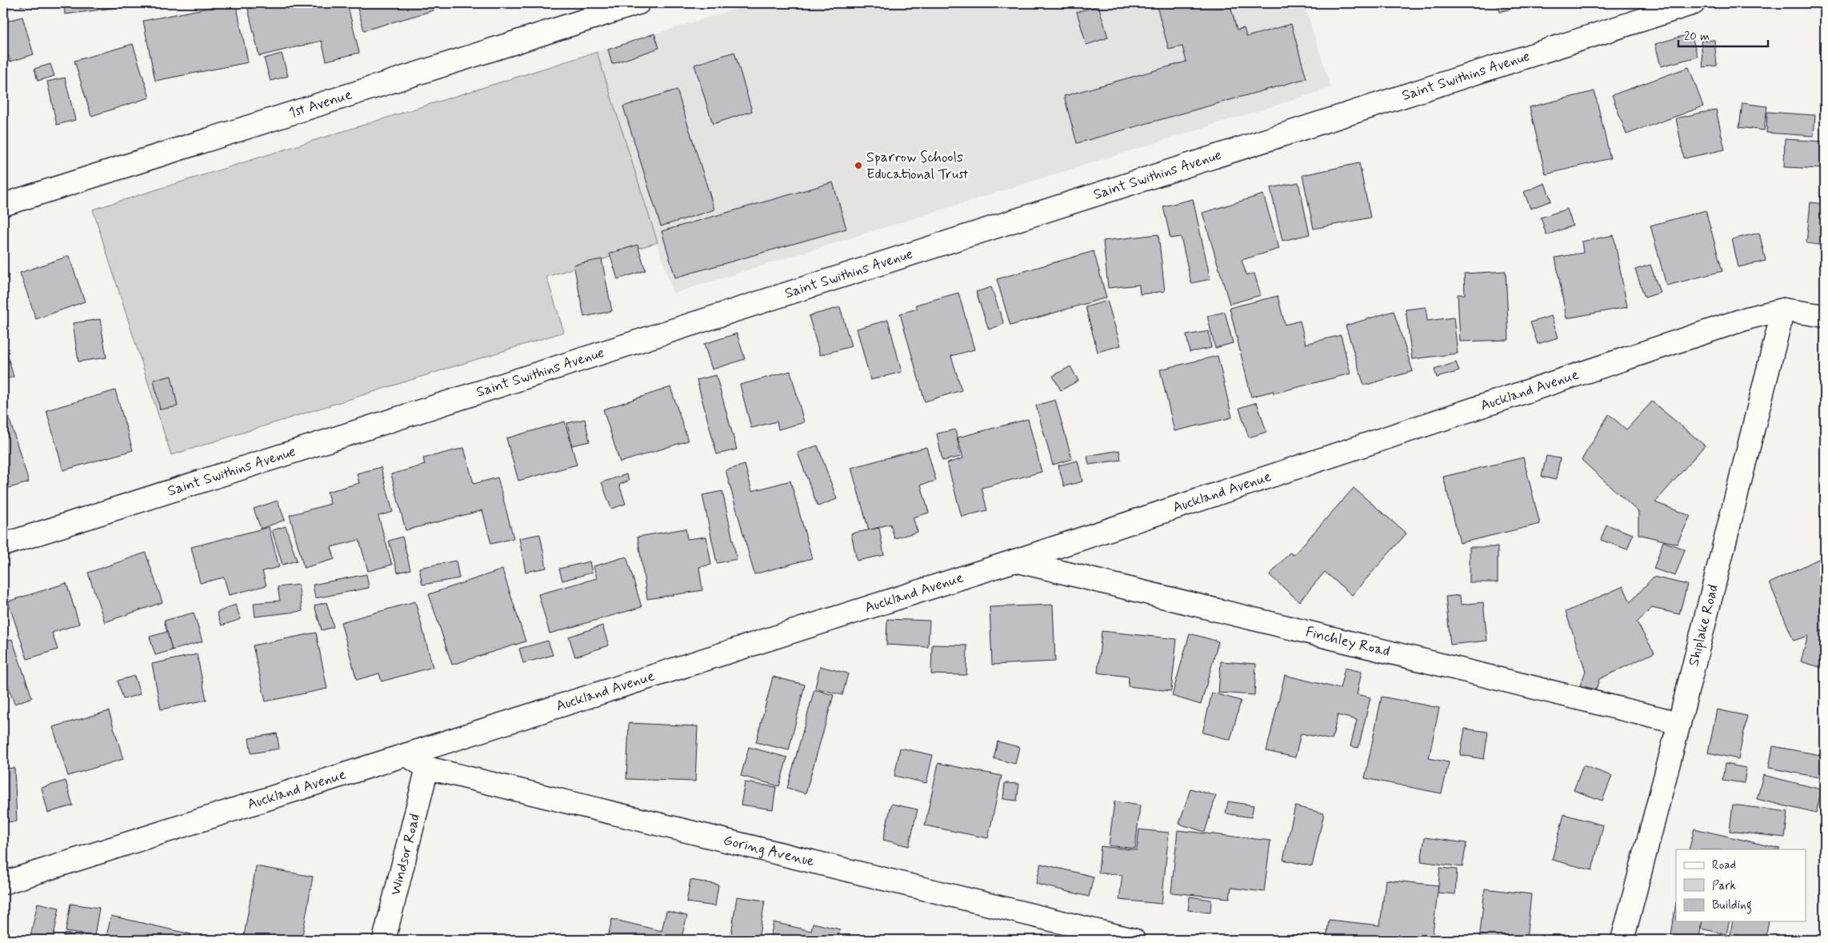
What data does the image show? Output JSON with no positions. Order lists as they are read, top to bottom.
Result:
{
  "streets": {
    "street": [
      "Saint Swithins Avenue",
      "1st Avenue",
      "Auckland Avenue",
      "Shiplake Road",
      "Finchley Road",
      "Goring Avenue",
      "Windsor Road"
    ]
  },
  "crossings": [
    ["Auckland Avenue", "Shiplake Road"],
    ["Auckland Avenue", "Finchley Road"],
    ["Auckland Avenue", "Goring Avenue"],
    ["Shiplake Road", "Finchley Road"],
    ["Goring Avenue", "Windsor Road"]
  ],
  "places": ["Sparrow Schools Educational Trust"],
  "legend": ["Road", "Park", "Building"],
  "scale_bar": "20 m"
}
